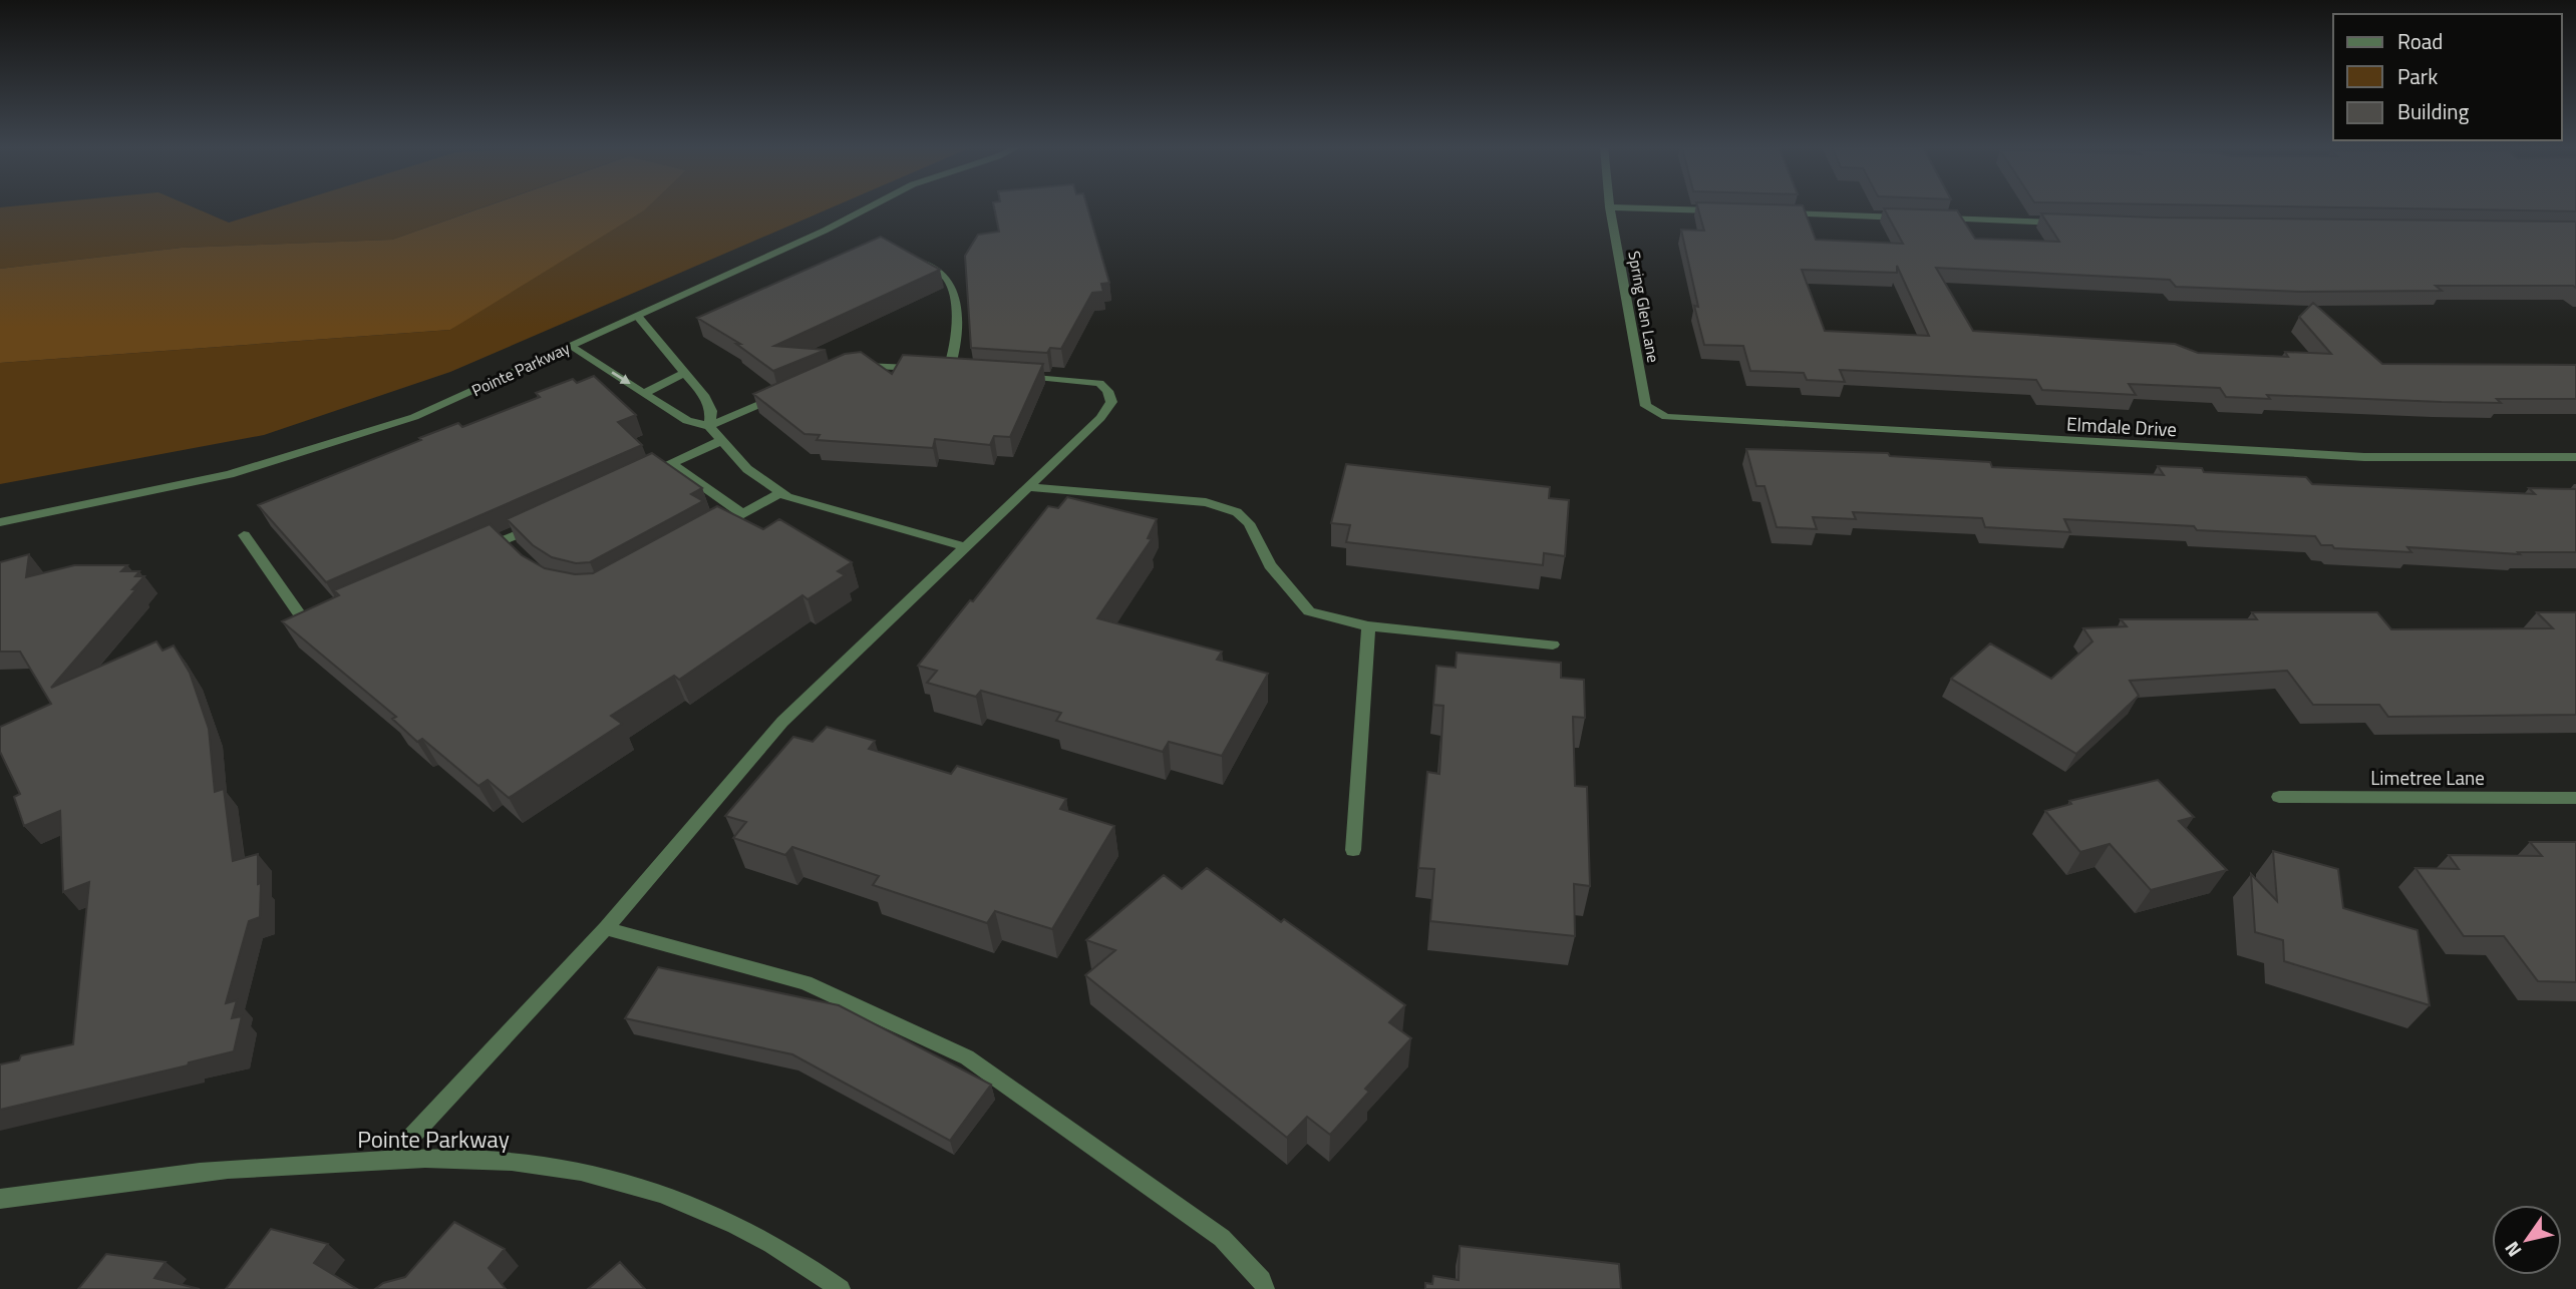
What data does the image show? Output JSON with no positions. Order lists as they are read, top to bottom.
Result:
{
  "streets": {
    "street": [
      "Spring Glen Lane",
      "Pointe Parkway",
      "Elmdale Drive",
      "Limetree Lane"
    ]
  },
  "crossings": [
    ["Spring Glen Lane", "Elmdale Drive"]
  ],
  "legend": ["Road", "Park", "Building"],
  "north": "bottom left"
}
